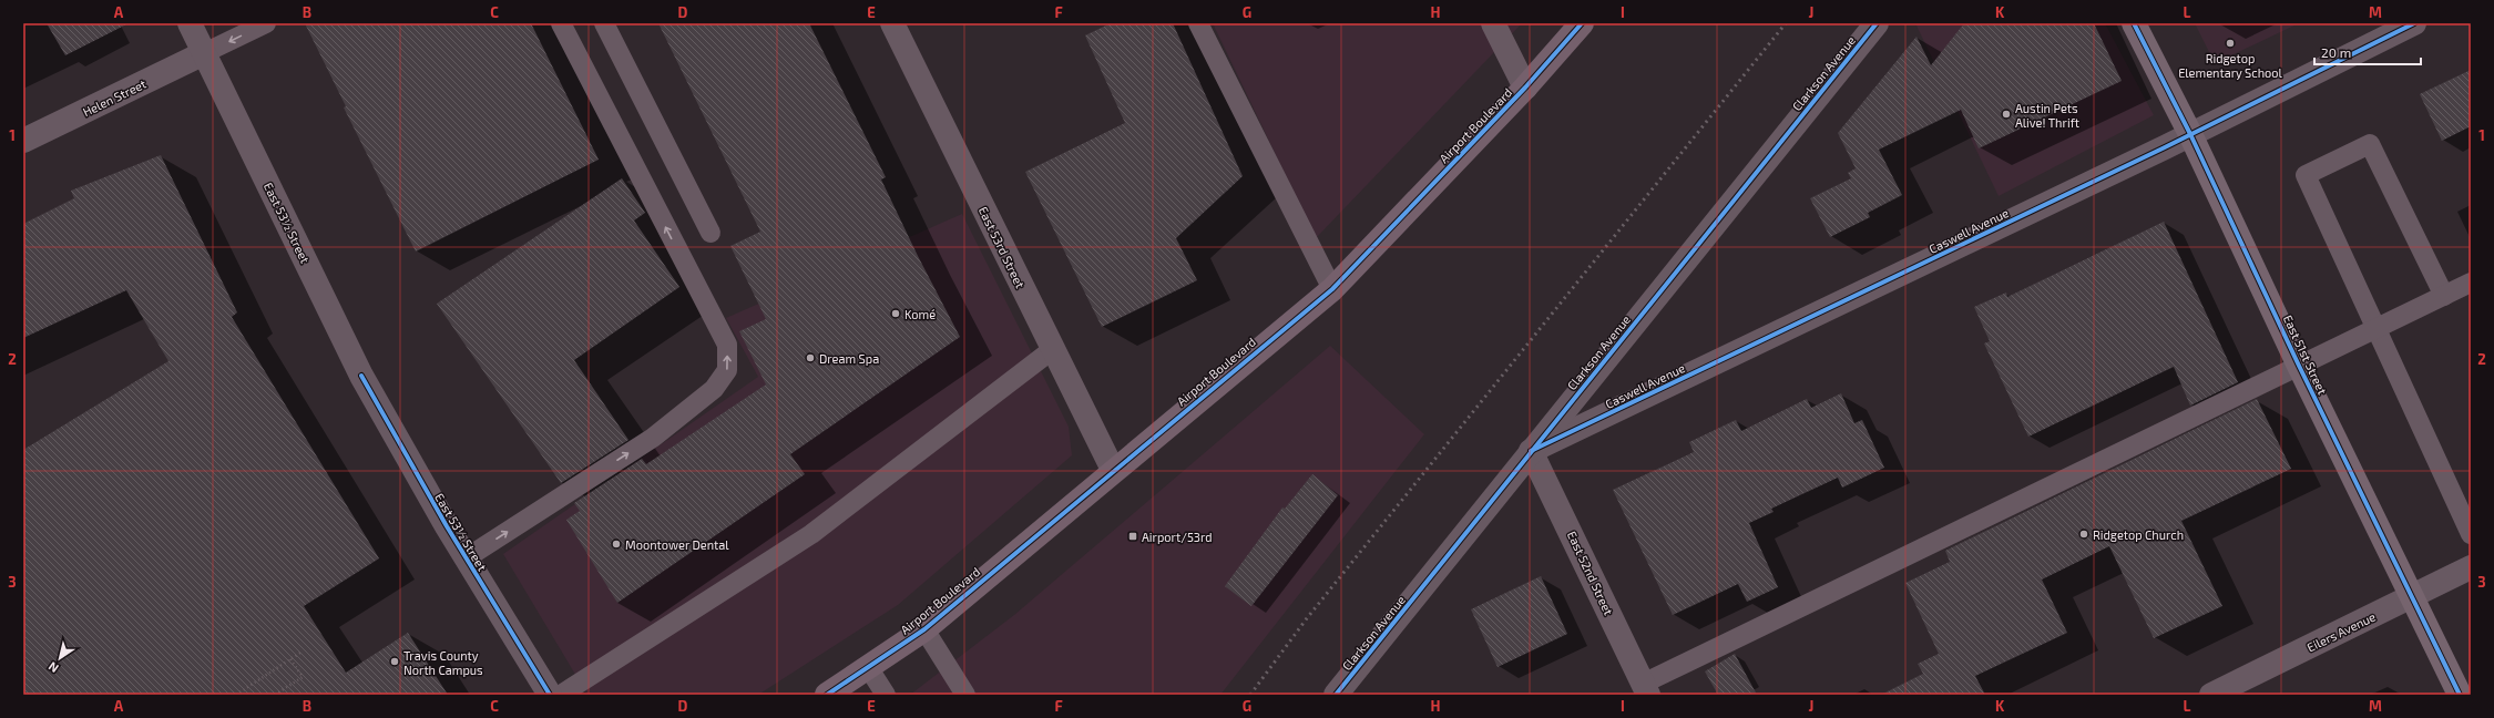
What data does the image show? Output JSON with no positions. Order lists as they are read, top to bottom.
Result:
{
  "streets": {
    "main road": ["Airport Boulevard", "East 51st Street"],
    "street": [
      "Clarkson Avenue",
      "Helen Street",
      "East 53½ Street",
      "Caswell Avenue",
      "East 53rd Street",
      "East 52nd Street",
      "Eilers Avenue"
    ]
  },
  "crossings": [
    ["Clarkson Avenue", "Caswell Avenue"],
    ["Clarkson Avenue", "East 52nd Street"],
    ["Helen Street", "East 53½ Street"],
    ["Airport Boulevard", "East 53rd Street"],
    ["Caswell Avenue", "East 51st Street"],
    ["Caswell Avenue", "East 52nd Street"],
    ["East 51st Street", "Eilers Avenue"]
  ],
  "places": {
    "other": [
      "Ridgetop Elementary School",
      "Austin Pets Alive! Thrift",
      "Komé",
      "Dream Spa",
      "Ridgetop Church",
      "Moontower Dental",
      "Travis County North Campus"
    ],
    "transit": ["Airport/53rd"]
  },
  "scale_bar": "20 m",
  "north": "bottom left",
  "grid": {
    "columns": [
      "A",
      "B",
      "C",
      "D",
      "E",
      "F",
      "G",
      "H",
      "I",
      "J",
      "K",
      "L",
      "M"
    ],
    "rows": ["1", "2", "3"]
  }
}
